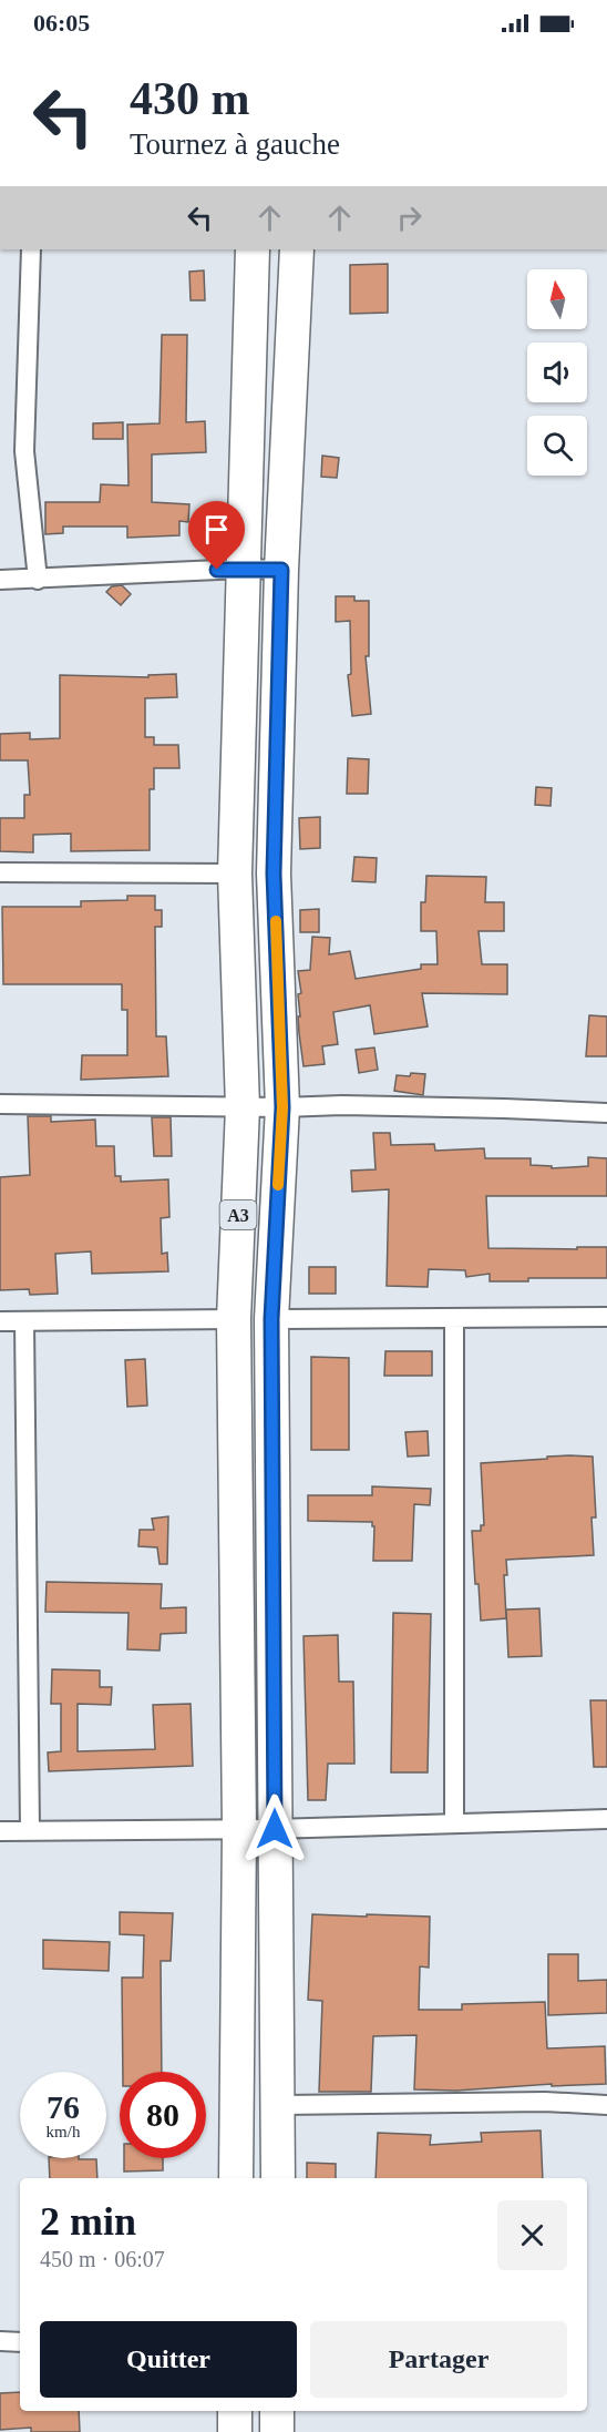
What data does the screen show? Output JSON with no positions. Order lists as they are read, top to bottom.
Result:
{
  "streets": {
    "highway": ["A3"]
  },
  "north": "top",
  "page": {
    "status": "06:05",
    "turn": ["430 m", "Tournez à gauche"],
    "speed": "76 km/h",
    "limit": "80",
    "heading": ["2 min", "450 m · 06:07"],
    "buttons": ["Quitter", "Partager"]
  }
}
